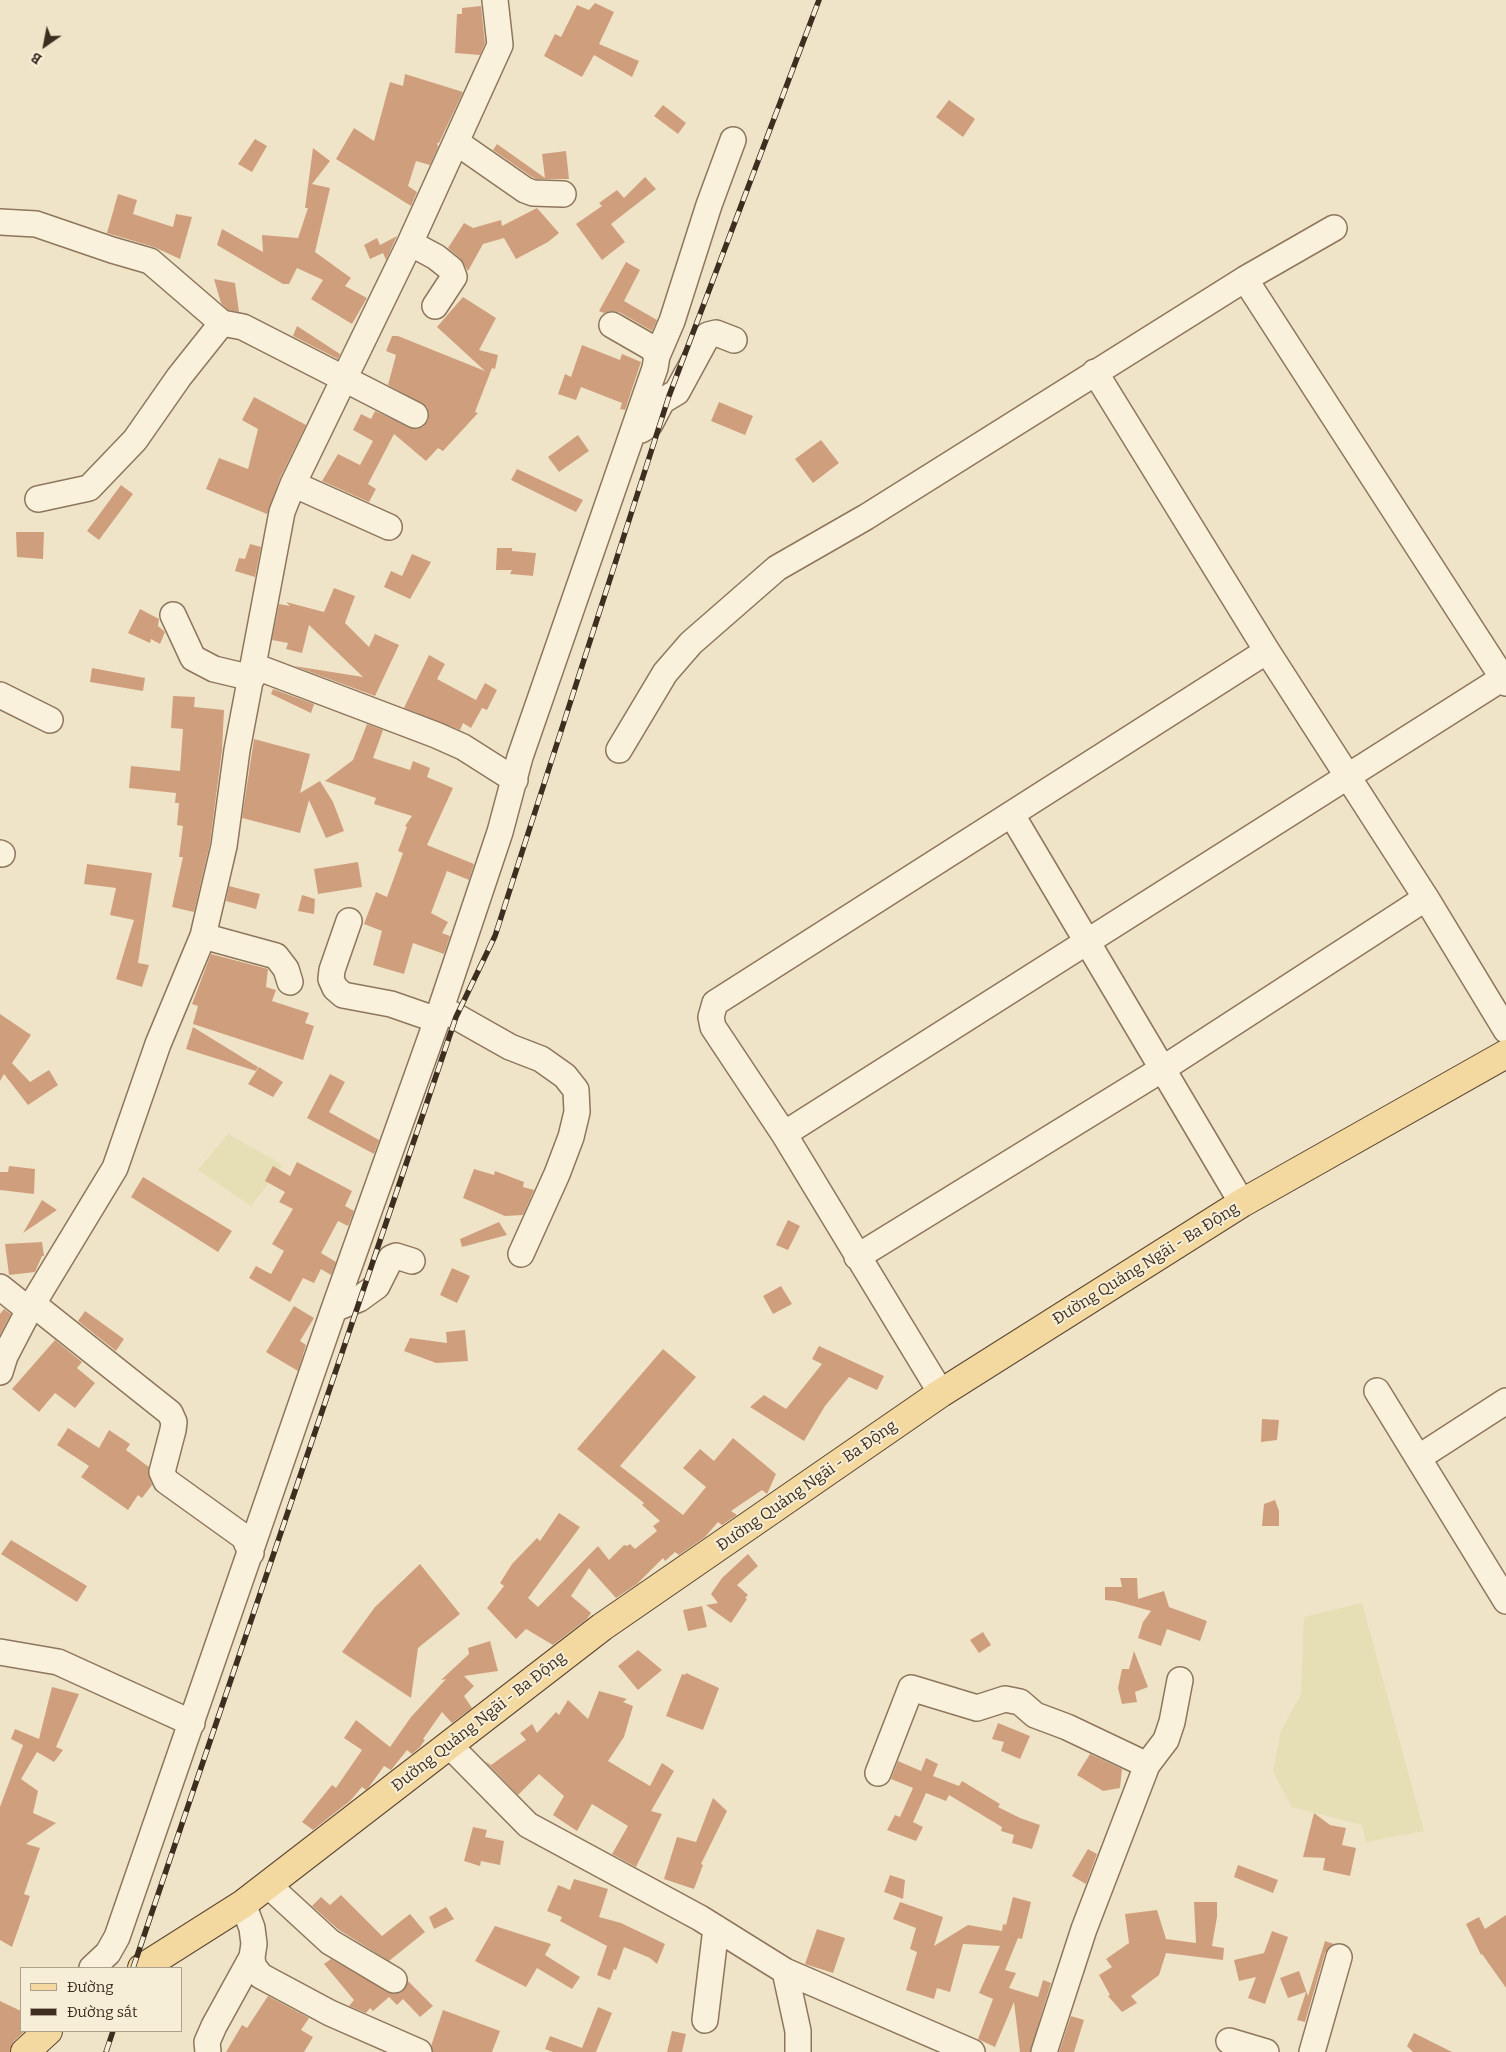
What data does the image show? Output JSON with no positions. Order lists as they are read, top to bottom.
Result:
{
  "streets": {
    "main road": ["Đường Quảng Ngãi - Ba Động"]
  },
  "legend": ["Đường", "Đường sắt"],
  "north": "bottom left"
}
